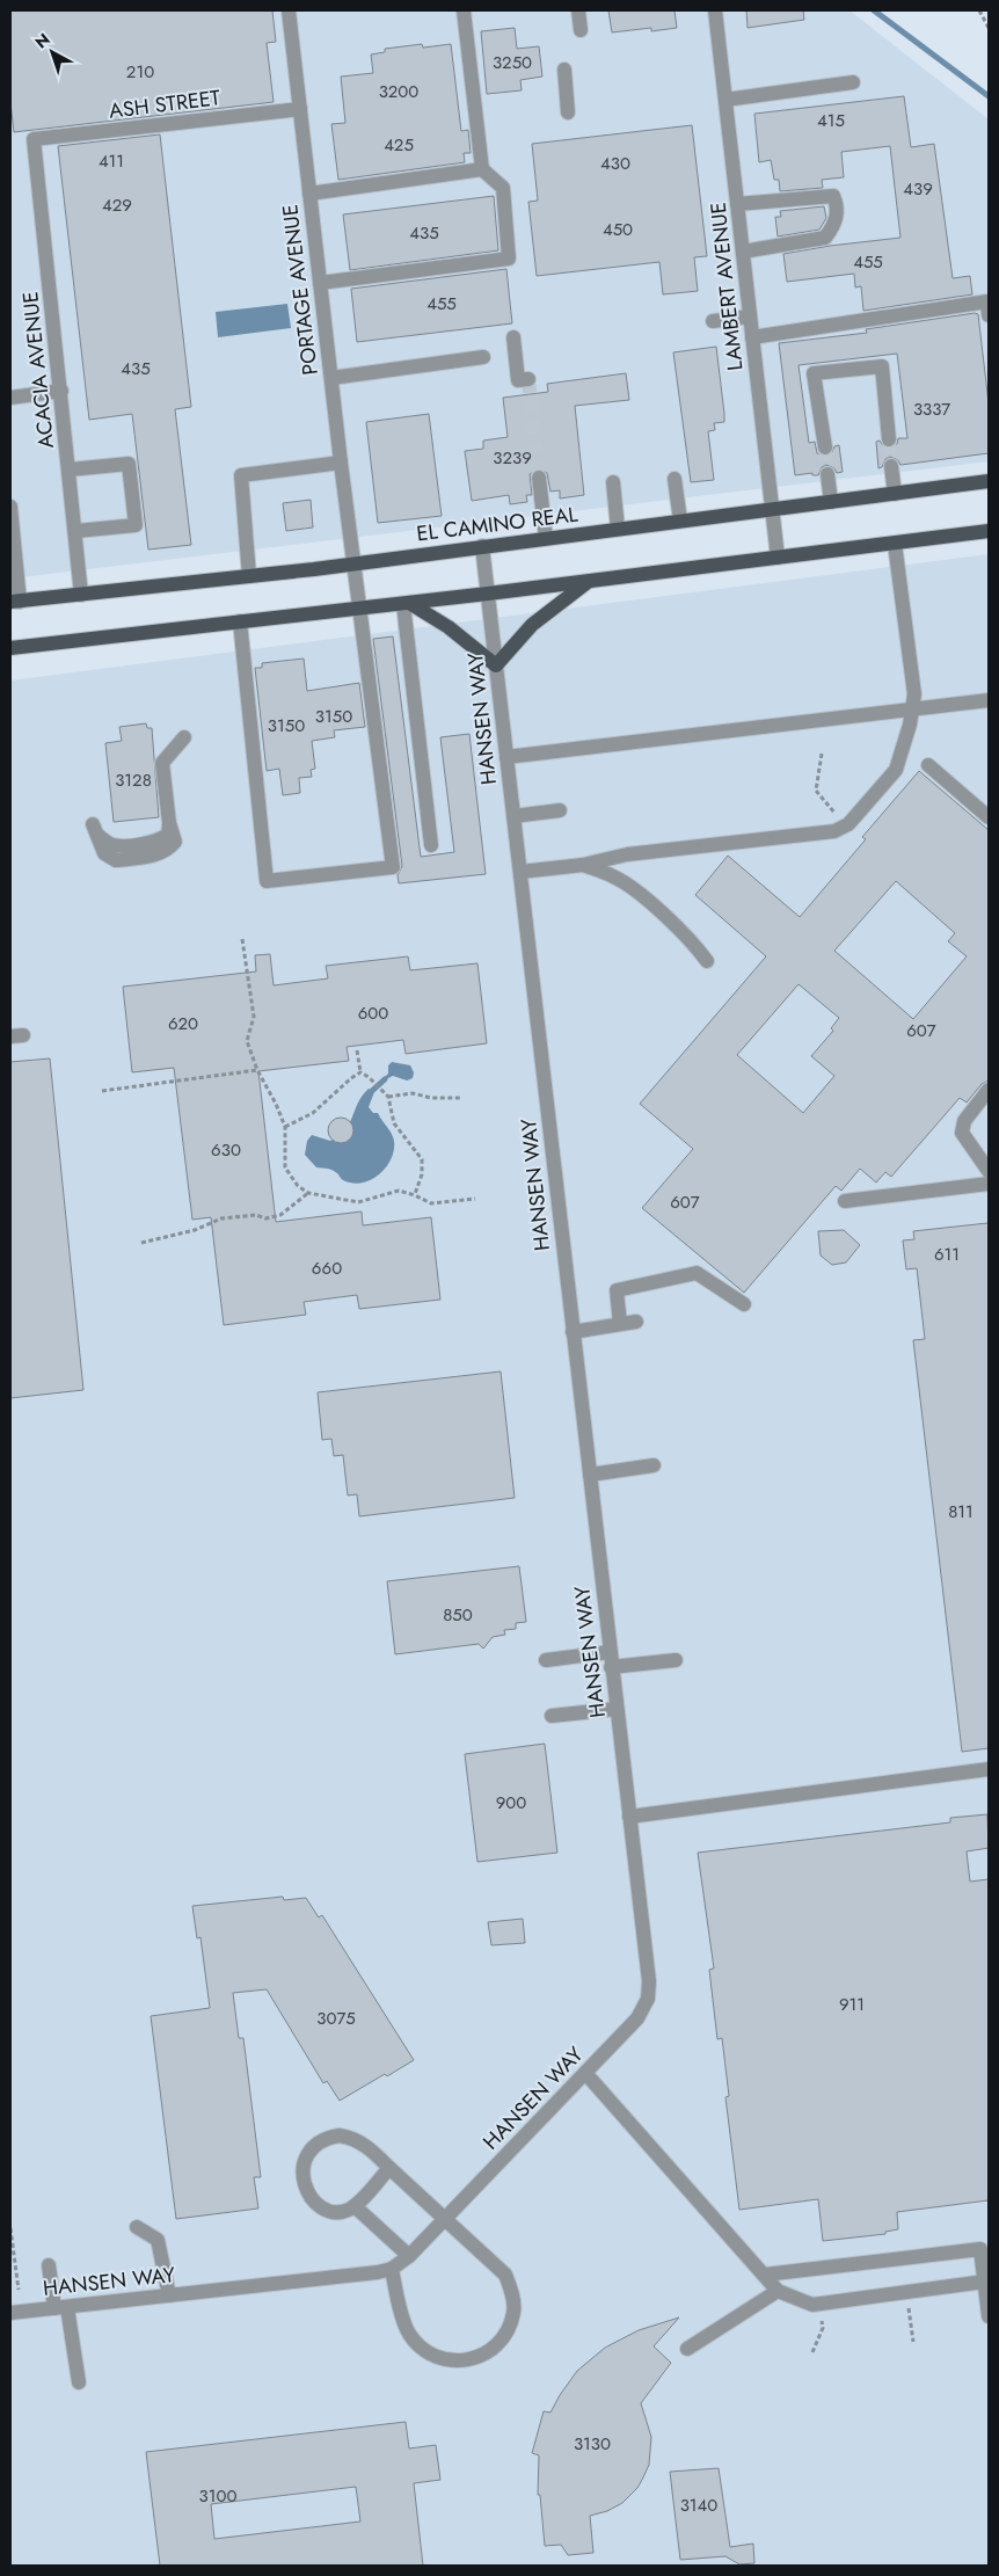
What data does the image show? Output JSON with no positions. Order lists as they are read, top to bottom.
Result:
{
  "streets": {
    "main road": ["EL CAMINO REAL"],
    "street": [
      "ASH STREET",
      "LAMBERT AVENUE",
      "PORTAGE AVENUE",
      "ACACIA AVENUE",
      "HANSEN WAY"
    ]
  },
  "crossings": [
    ["ASH STREET", "PORTAGE AVENUE"],
    ["ASH STREET", "ACACIA AVENUE"],
    ["LAMBERT AVENUE", "EL CAMINO REAL"],
    ["PORTAGE AVENUE", "EL CAMINO REAL"],
    ["ACACIA AVENUE", "EL CAMINO REAL"],
    ["EL CAMINO REAL", "HANSEN WAY"]
  ],
  "house_numbers": [
    "3250",
    "210",
    "3200",
    "415",
    "425",
    "411",
    "430",
    "439",
    "429",
    "450",
    "435",
    "455",
    "455",
    "435",
    "3337",
    "3239",
    "3150",
    "3150",
    "3128",
    "600",
    "620",
    "607",
    "630",
    "607",
    "611",
    "660",
    "811",
    "850",
    "900",
    "911",
    "3075",
    "3130",
    "3100",
    "3140"
  ],
  "north": "top left"
}
